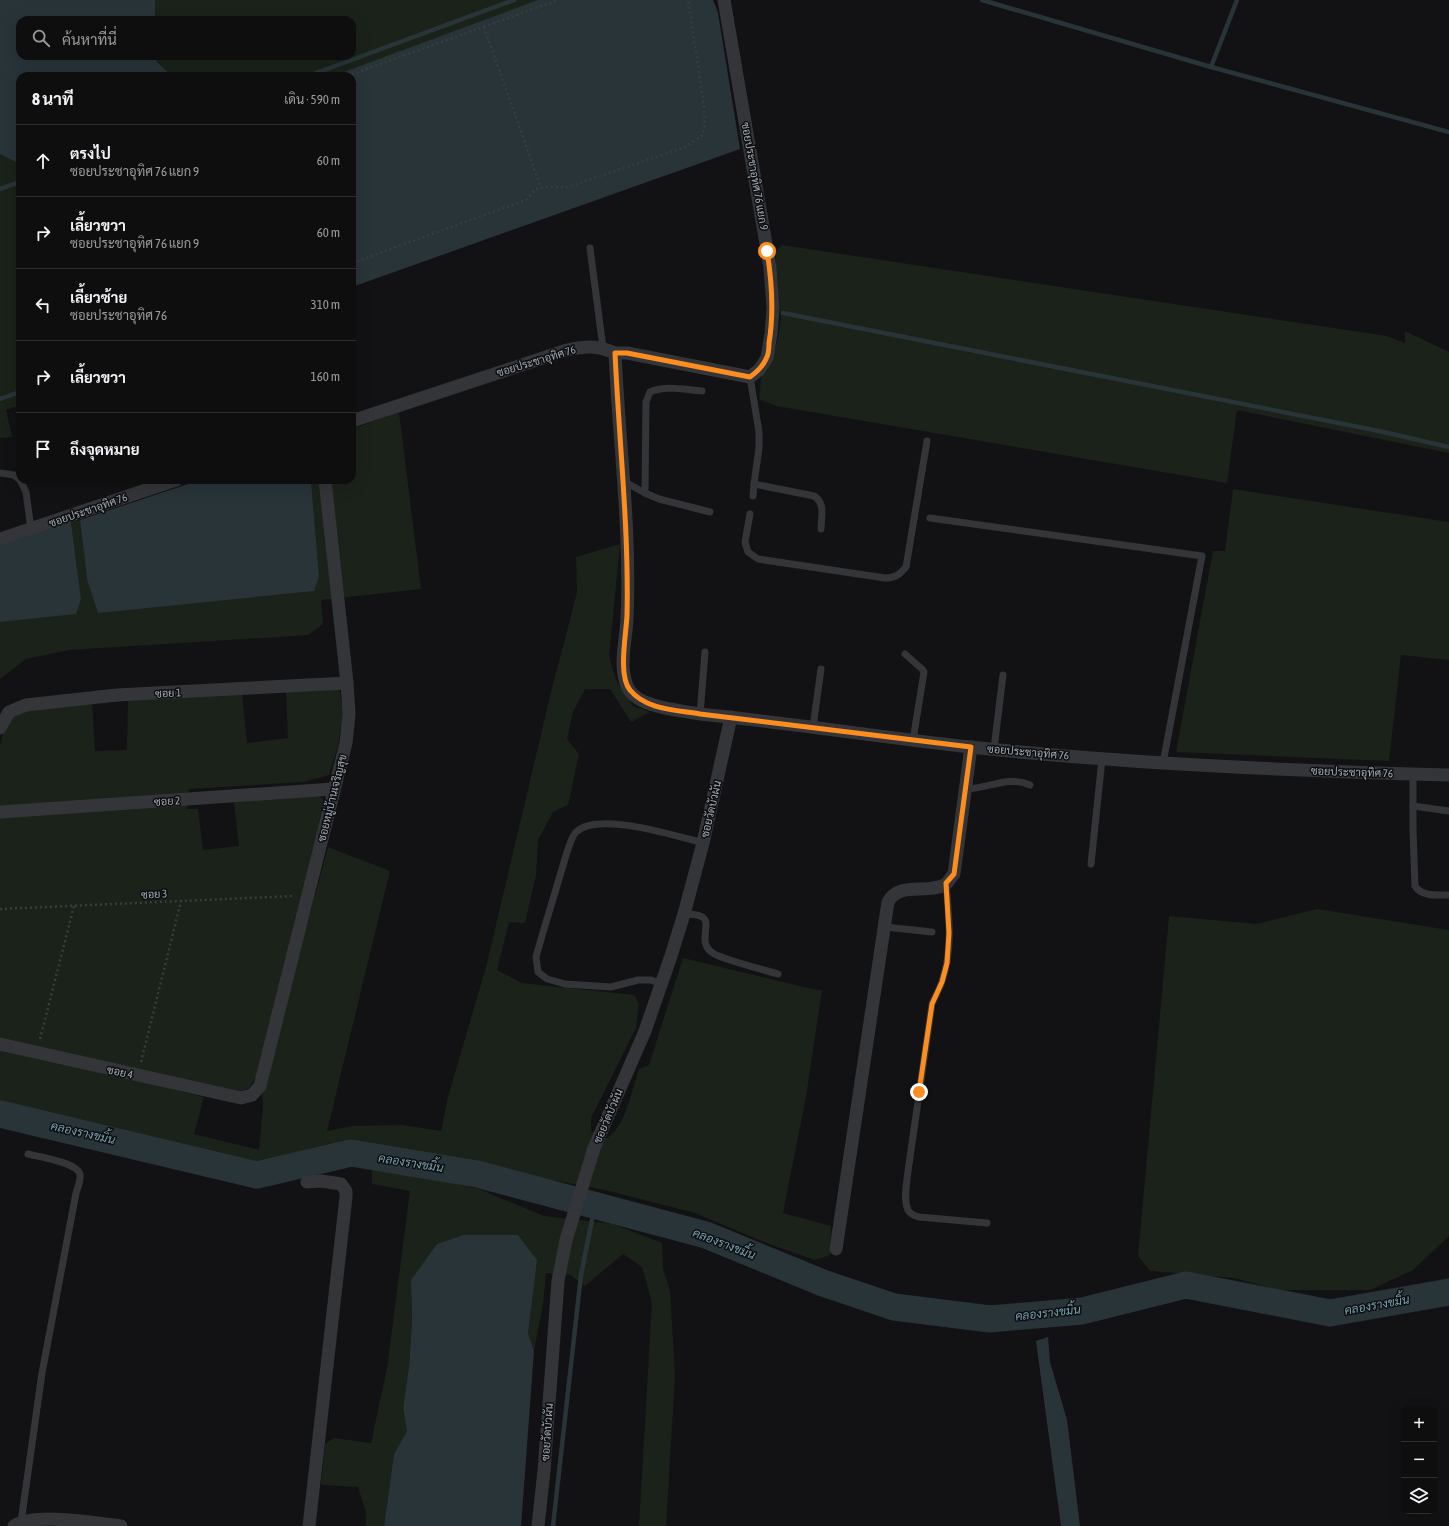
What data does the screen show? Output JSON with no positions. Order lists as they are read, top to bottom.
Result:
{
  "streets": {
    "street": [
      "ซอยประชาอุทิศ 76 แยก 9",
      "ซอยประชาอุทิศ 76",
      "ซอย 1",
      "ซอยหมู่บ้านเจริญสุข",
      "ซอย 2",
      "ซอยวัดบัวผัน",
      "ซอย 4"
    ],
    "path": ["ซอย 3"]
  },
  "crossings": [
    ["ซอยประชาอุทิศ 76", "ซอยวัดบัวผัน"],
    ["ซอย 1", "ซอยหมู่บ้านเจริญสุข"],
    ["ซอยหมู่บ้านเจริญสุข", "ซอย 2"],
    ["ซอยหมู่บ้านเจริญสุข", "ซอย 3"],
    ["ซอยหมู่บ้านเจริญสุข", "ซอย 4"]
  ],
  "water": ["คลองรางขมิ้น"],
  "page": {
    "search": "ค้นหาที่นี่",
    "heading": ["8 นาที", "เดิน · 590 m"],
    "list": [
      ["ตรงไป", "ซอยประชาอุทิศ 76 แยก 9", "60 m"],
      ["เลี้ยวขวา", "ซอยประชาอุทิศ 76 แยก 9", "60 m"],
      ["เลี้ยวซ้าย", "ซอยประชาอุทิศ 76", "310 m"],
      ["เลี้ยวขวา", "160 m"],
      "ถึงจุดหมาย"
    ],
    "map_buttons": ["+", "−"]
  }
}
